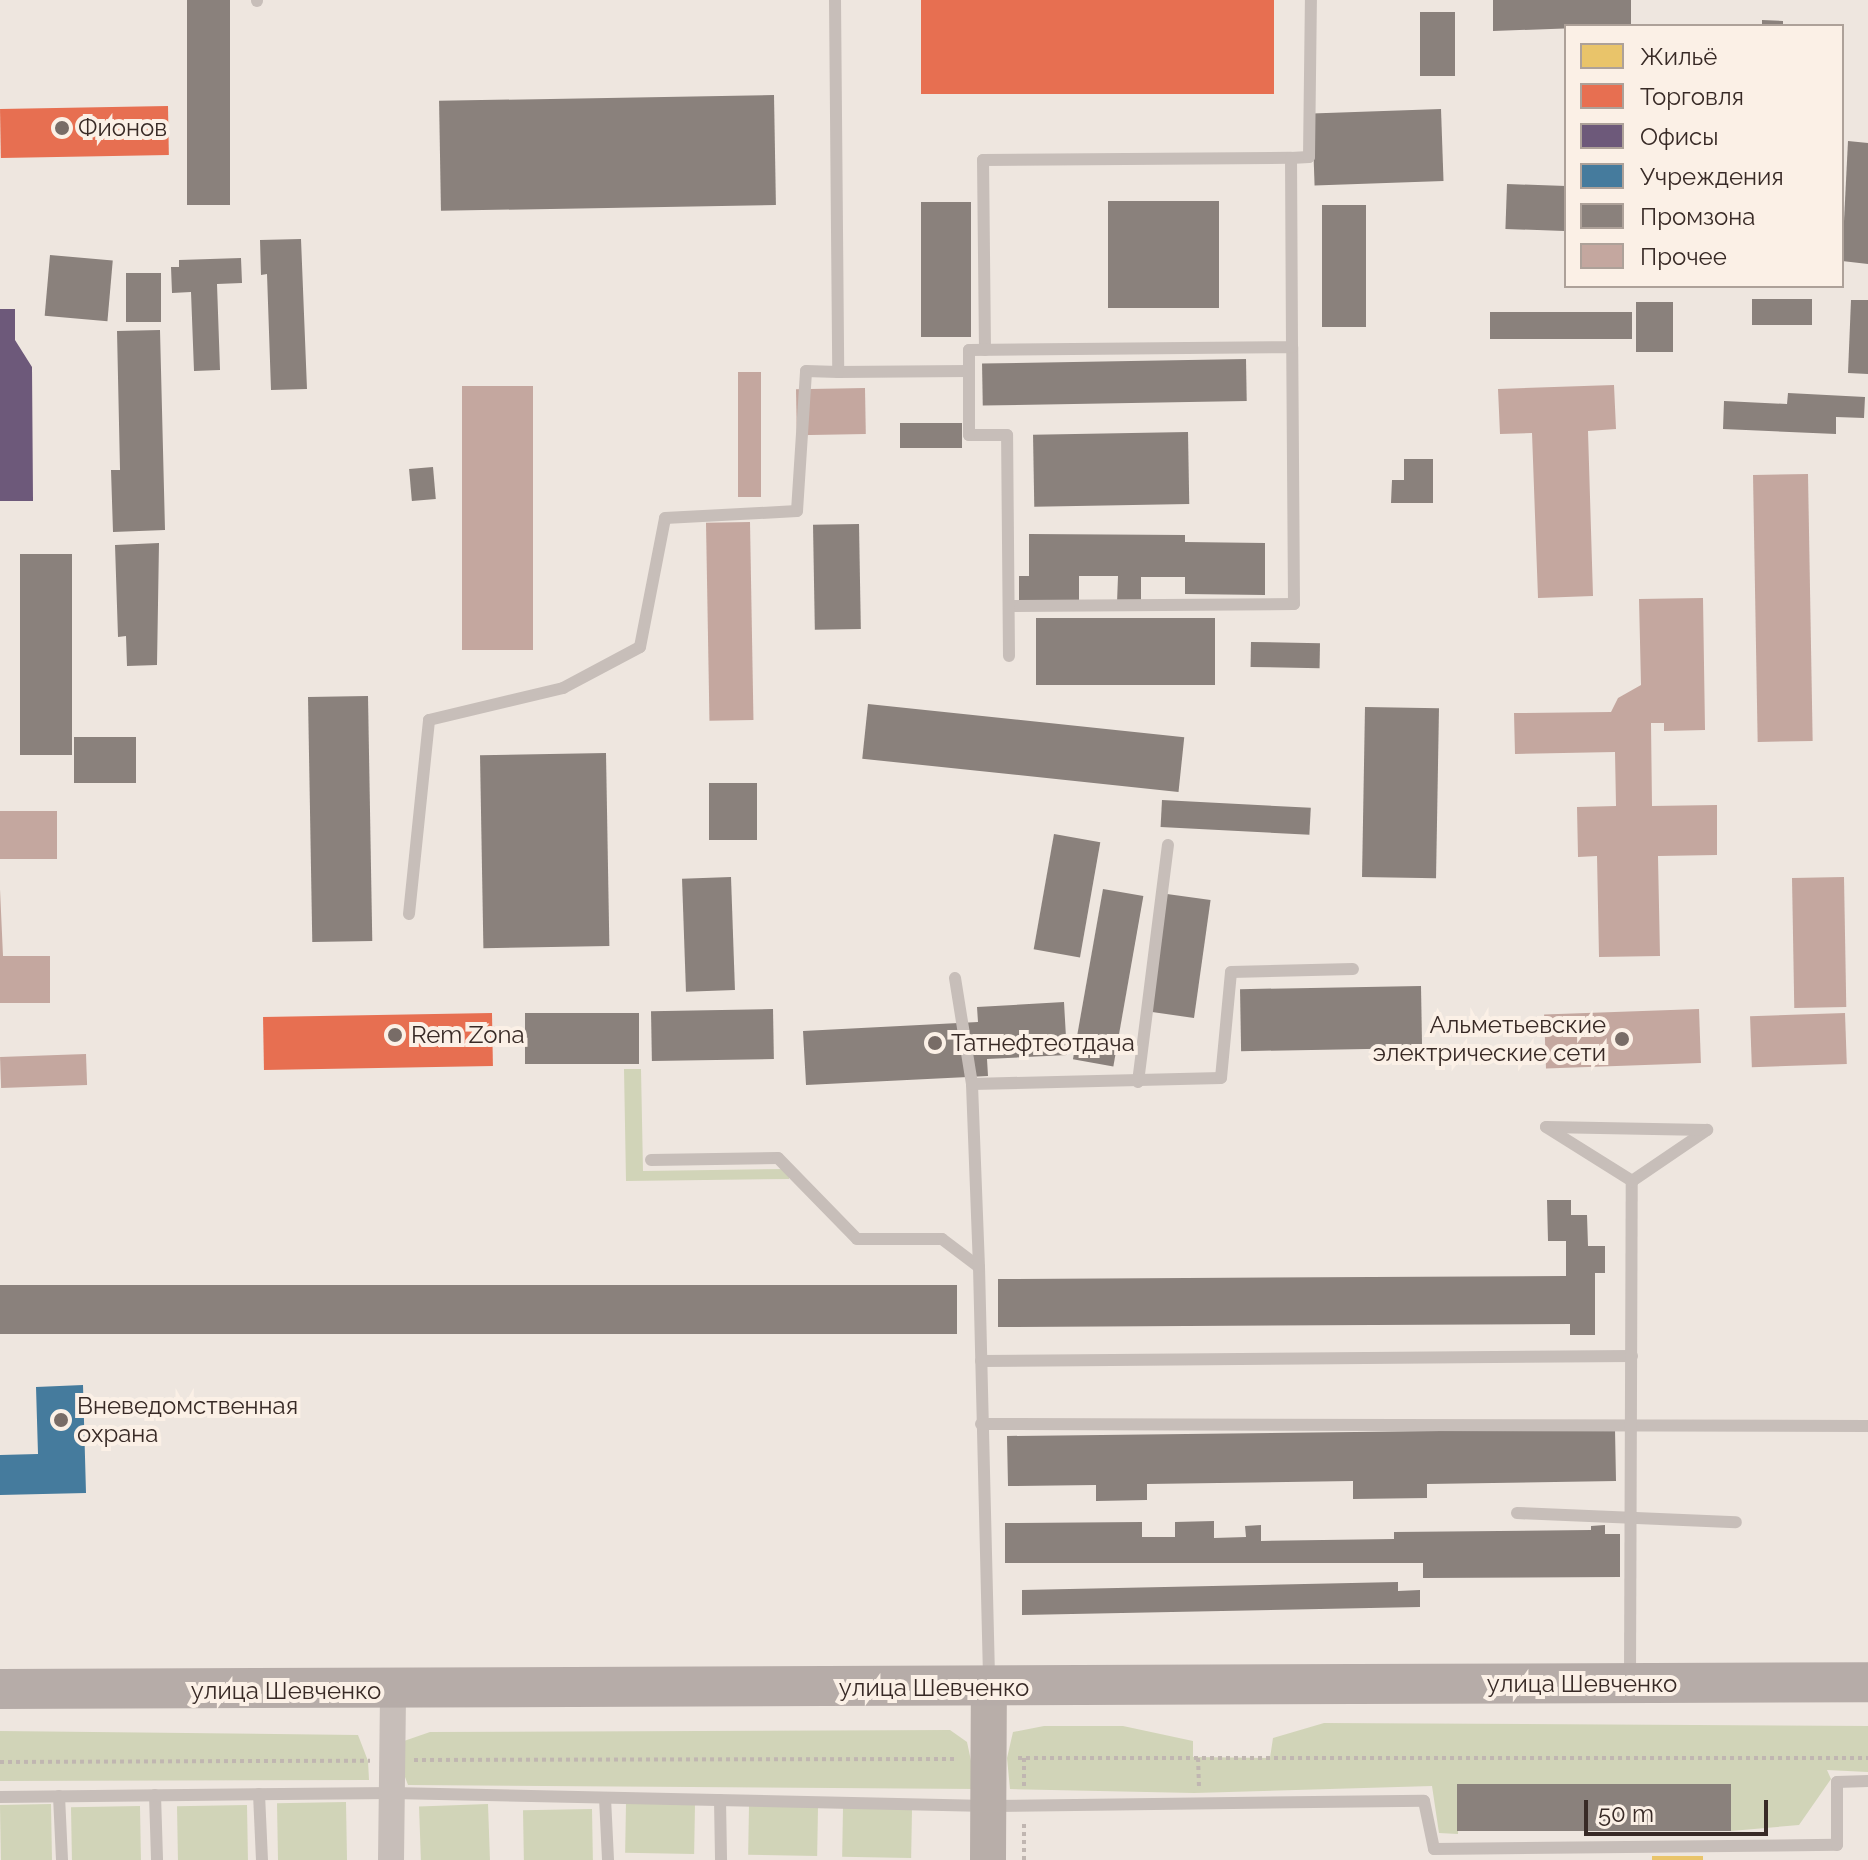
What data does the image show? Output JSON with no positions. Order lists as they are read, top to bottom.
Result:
{
  "streets": {
    "main road": ["улица Шевченко"]
  },
  "places": [
    "Фионов",
    "Rem Zona",
    "Альметьевские электрические сети",
    "Татнефтеотдача",
    "Вневедомственная охрана"
  ],
  "legend": [
    "Жильё",
    "Торговля",
    "Офисы",
    "Учреждения",
    "Промзона",
    "Прочее"
  ],
  "scale_bar": "50 m"
}
